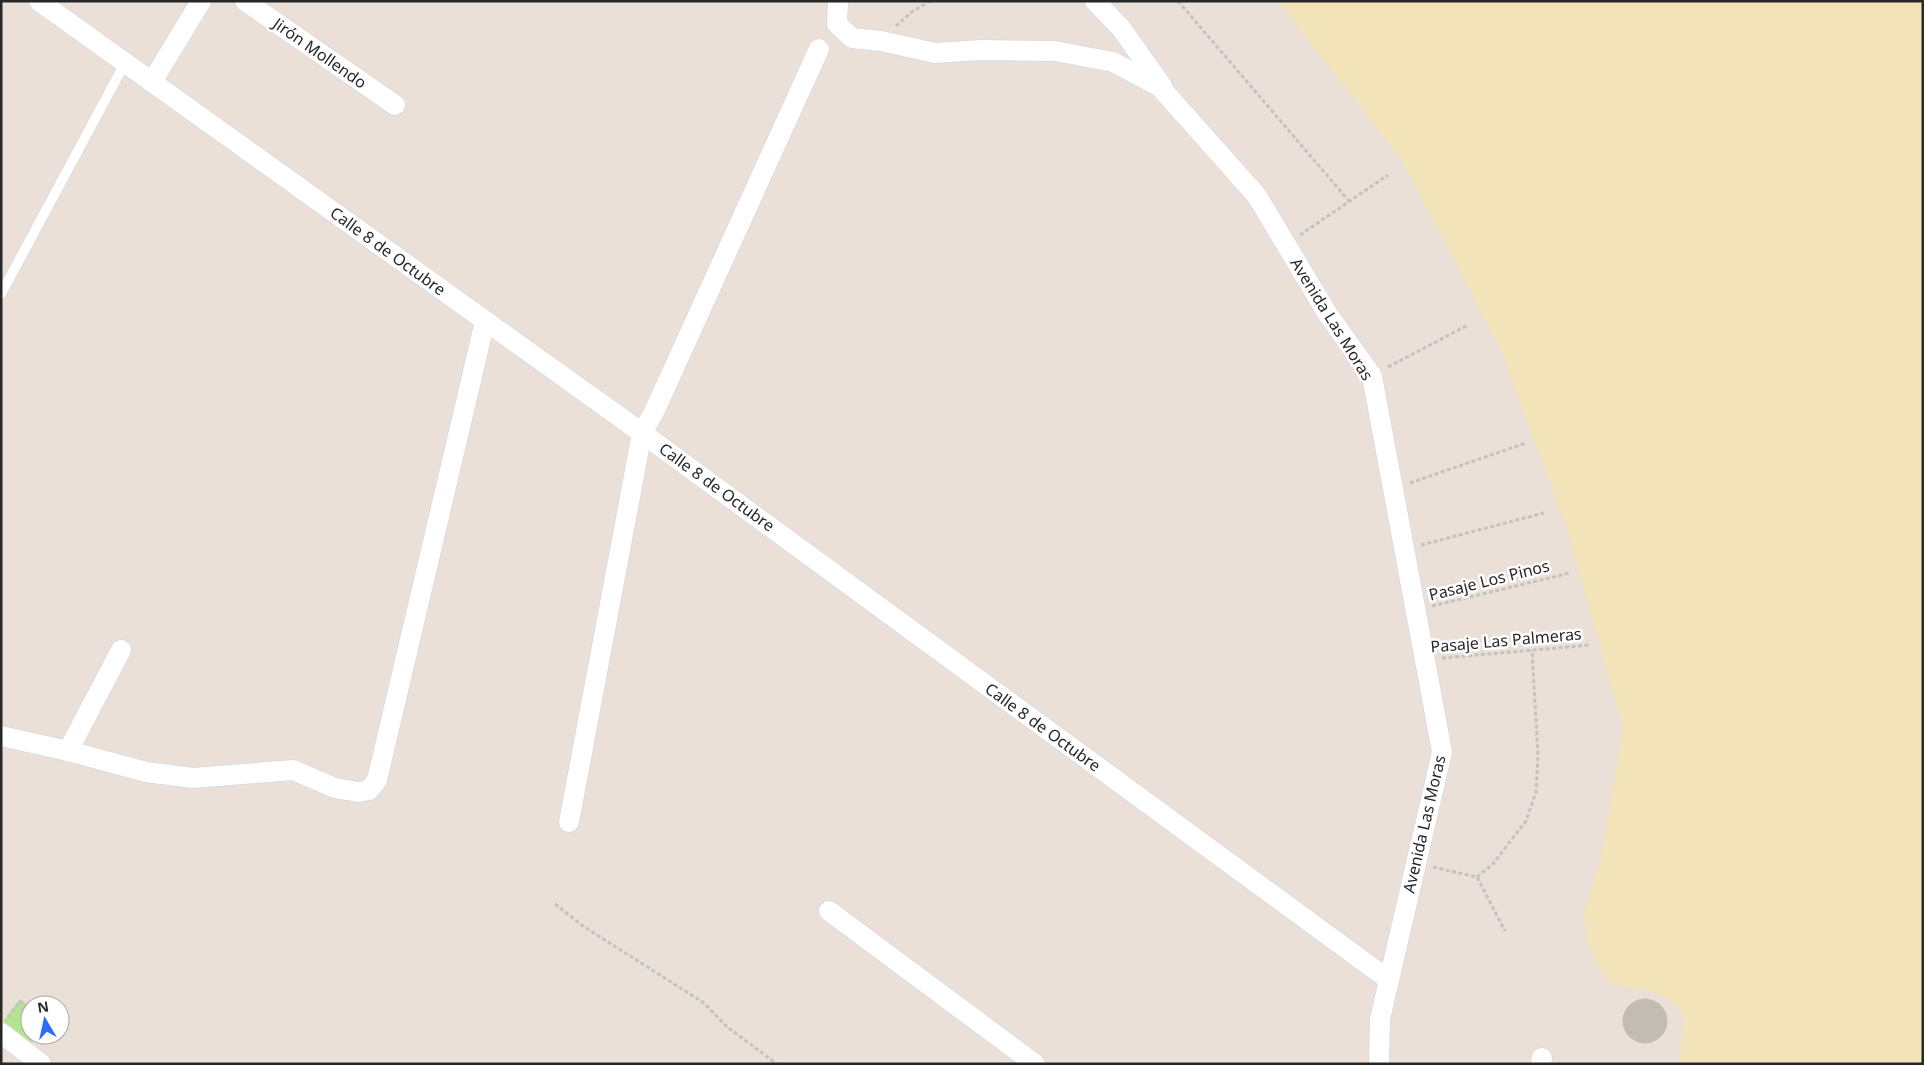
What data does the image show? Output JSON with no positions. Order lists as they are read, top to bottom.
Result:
{
  "streets": {
    "street": ["Jirón Mollendo", "Calle 8 de Octubre", "Avenida Las Moras"],
    "path": ["Pasaje Los Pinos", "Pasaje Las Palmeras"]
  },
  "crossings": [
    ["Calle 8 de Octubre", "Avenida Las Moras"],
    ["Avenida Las Moras", "Pasaje Los Pinos"],
    ["Avenida Las Moras", "Pasaje Las Palmeras"]
  ],
  "north": "top"
}
